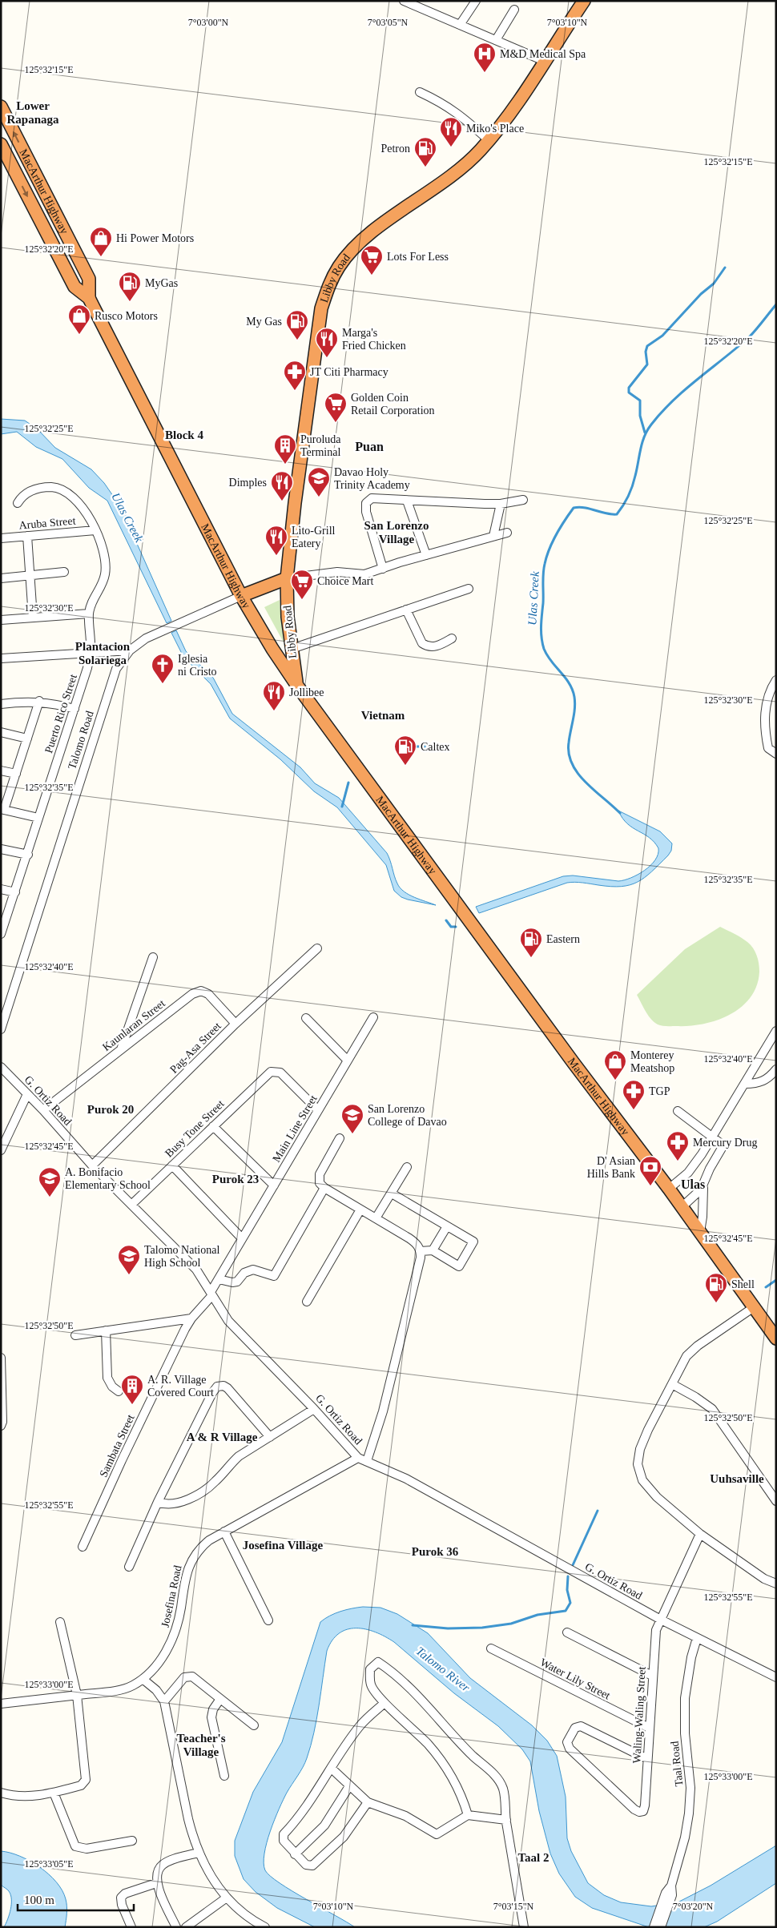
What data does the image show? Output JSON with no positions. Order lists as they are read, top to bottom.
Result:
{
  "streets": {
    "highway": ["MacArthur Highway", "Libby Road"],
    "street": [
      "Aruba Street",
      "Puerto Rico Street",
      "Talomo Road",
      "Kaunlaran Street",
      "Pag-Asa Street",
      "G. Ortiz Road",
      "Busy Tone Street",
      "Main Line Street",
      "Sambata Street",
      "Josefina Road",
      "Water Lily Street",
      "Waling-Waling Street",
      "Taal Road"
    ]
  },
  "crossings": [
    ["MacArthur Highway", "Libby Road"],
    ["MacArthur Highway", "Talomo Road"],
    ["Aruba Street", "Puerto Rico Street"],
    ["Kaunlaran Street", "Pag-Asa Street"],
    ["Kaunlaran Street", "G. Ortiz Road"],
    ["Pag-Asa Street", "G. Ortiz Road"],
    ["G. Ortiz Road", "Busy Tone Street"],
    ["G. Ortiz Road", "Main Line Street"],
    ["G. Ortiz Road", "Sambata Street"],
    ["G. Ortiz Road", "Josefina Road"],
    ["G. Ortiz Road", "Waling-Waling Street"],
    ["G. Ortiz Road", "Taal Road"],
    ["Busy Tone Street", "Main Line Street"],
    ["Main Line Street", "Sambata Street"],
    ["Water Lily Street", "Waling-Waling Street"]
  ],
  "districts": [
    "Lower Rapanaga",
    "Block 4",
    "Puan",
    "San Lorenzo Village",
    "Plantacion Solariega",
    "Vietnam",
    "Purok 20",
    "Purok 23",
    "Ulas",
    "A & R Village",
    "Uuhsaville",
    "Josefina Village",
    "Purok 36",
    "Teacher's Village",
    "Taal 2"
  ],
  "water": ["Ulas Creek", "Talomo River"],
  "places": {
    "hospital": ["M&D Medical Spa"],
    "restaurant": [
      "Miko's Place",
      "Marga's Fried Chicken",
      "Dimples",
      "Lito-Grill Eatery",
      "Jollibee"
    ],
    "fuel station": [
      "Petron",
      "MyGas",
      "My Gas",
      "Caltex",
      "Eastern",
      "Shell"
    ],
    "shop": ["Hi Power Motors", "Rusco Motors", "Monterey Meatshop"],
    "supermarket": ["Lots For Less", "Golden Coin Retail Corporation", "Choice Mart"],
    "pharmacy": ["JT Citi Pharmacy", "TGP", "Mercury Drug"],
    "building": ["Puroluda Terminal", "A. R. Village Covered Court"],
    "school or university": [
      "Davao Holy Trinity Academy",
      "San Lorenzo College of Davao",
      "A. Bonifacio Elementary School",
      "Talomo National High School"
    ],
    "church": ["Iglesia ni Cristo"],
    "bank": ["D' Asian Hills Bank"]
  },
  "scale_bar": "100 m",
  "coordinates": [
    "7°03'00\"N",
    "7°03'05\"N",
    "7°03'10\"N",
    "125°32'15\"E",
    "125°32'20\"E",
    "125°32'25\"E",
    "125°32'30\"E",
    "125°32'35\"E",
    "125°32'40\"E",
    "125°32'45\"E",
    "125°32'50\"E",
    "125°32'55\"E",
    "125°33'00\"E",
    "125°33'05\"E",
    "7°03'15\"N",
    "7°03'20\"N"
  ]
}
